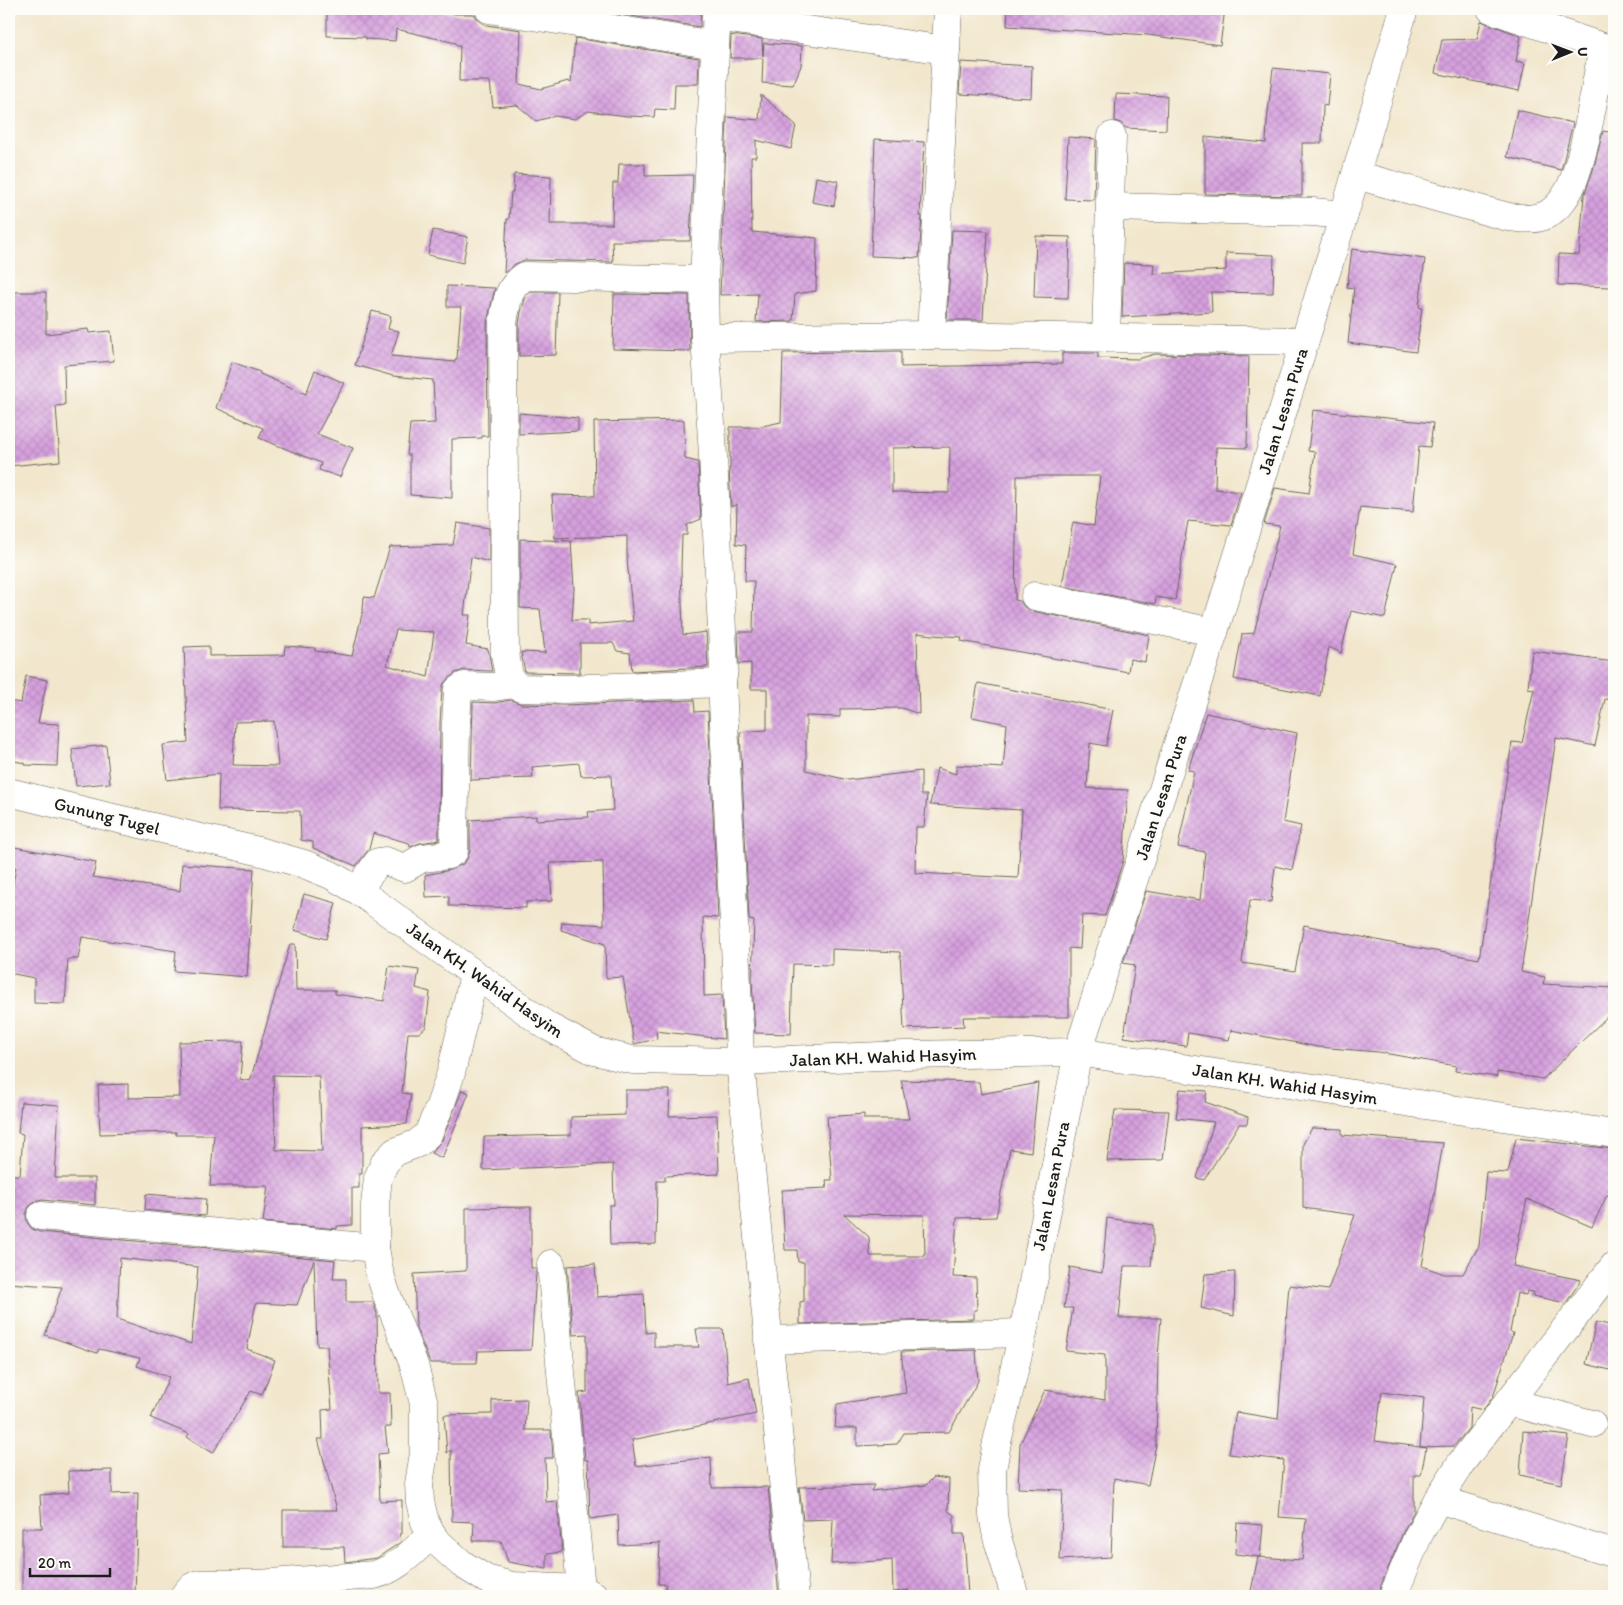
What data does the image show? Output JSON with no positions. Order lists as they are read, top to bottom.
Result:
{
  "streets": {
    "street": ["Jalan Lesan Pura", "Gunung Tugel", "Jalan KH. Wahid Hasyim"]
  },
  "crossings": [
    ["Jalan Lesan Pura", "Jalan KH. Wahid Hasyim"],
    ["Gunung Tugel", "Jalan KH. Wahid Hasyim"]
  ],
  "scale_bar": "20 m",
  "north": "right"
}
